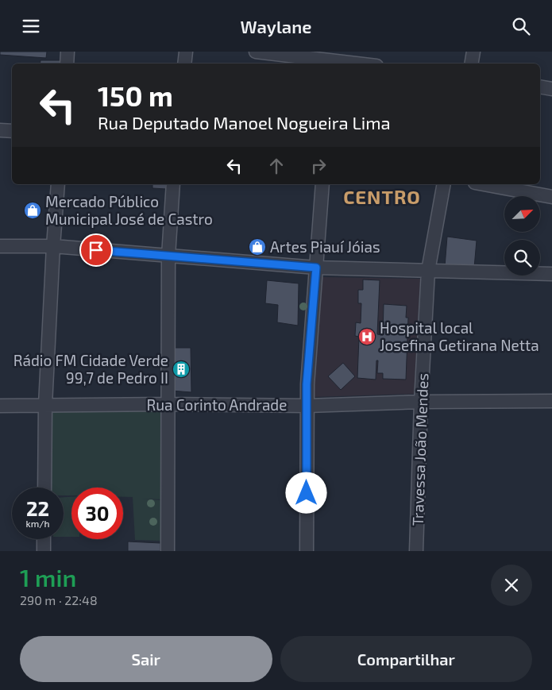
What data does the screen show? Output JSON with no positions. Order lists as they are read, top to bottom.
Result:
{
  "streets": {
    "street": ["Rua Corinto Andrade", "Travessa João Mendes"]
  },
  "crossings": [
    ["Rua Corinto Andrade", "Travessa João Mendes"]
  ],
  "districts": ["CENTRO"],
  "places": {
    "shop": ["Mercado Público Municipal José de Castro", "Artes Piauí Jóias"],
    "hospital": ["Hospital local Josefina Getirana Netta"],
    "building": ["Rádio FM Cidade Verde 99,7 de Pedro II"]
  },
  "north": "top right",
  "page": {
    "header": "Waylane",
    "turn": ["150 m", "Rua Deputado Manoel Nogueira Lima"],
    "speed": "22 km/h",
    "limit": "30",
    "heading": ["1 min", "290 m · 22:48"],
    "buttons": ["Sair", "Compartilhar"]
  }
}
